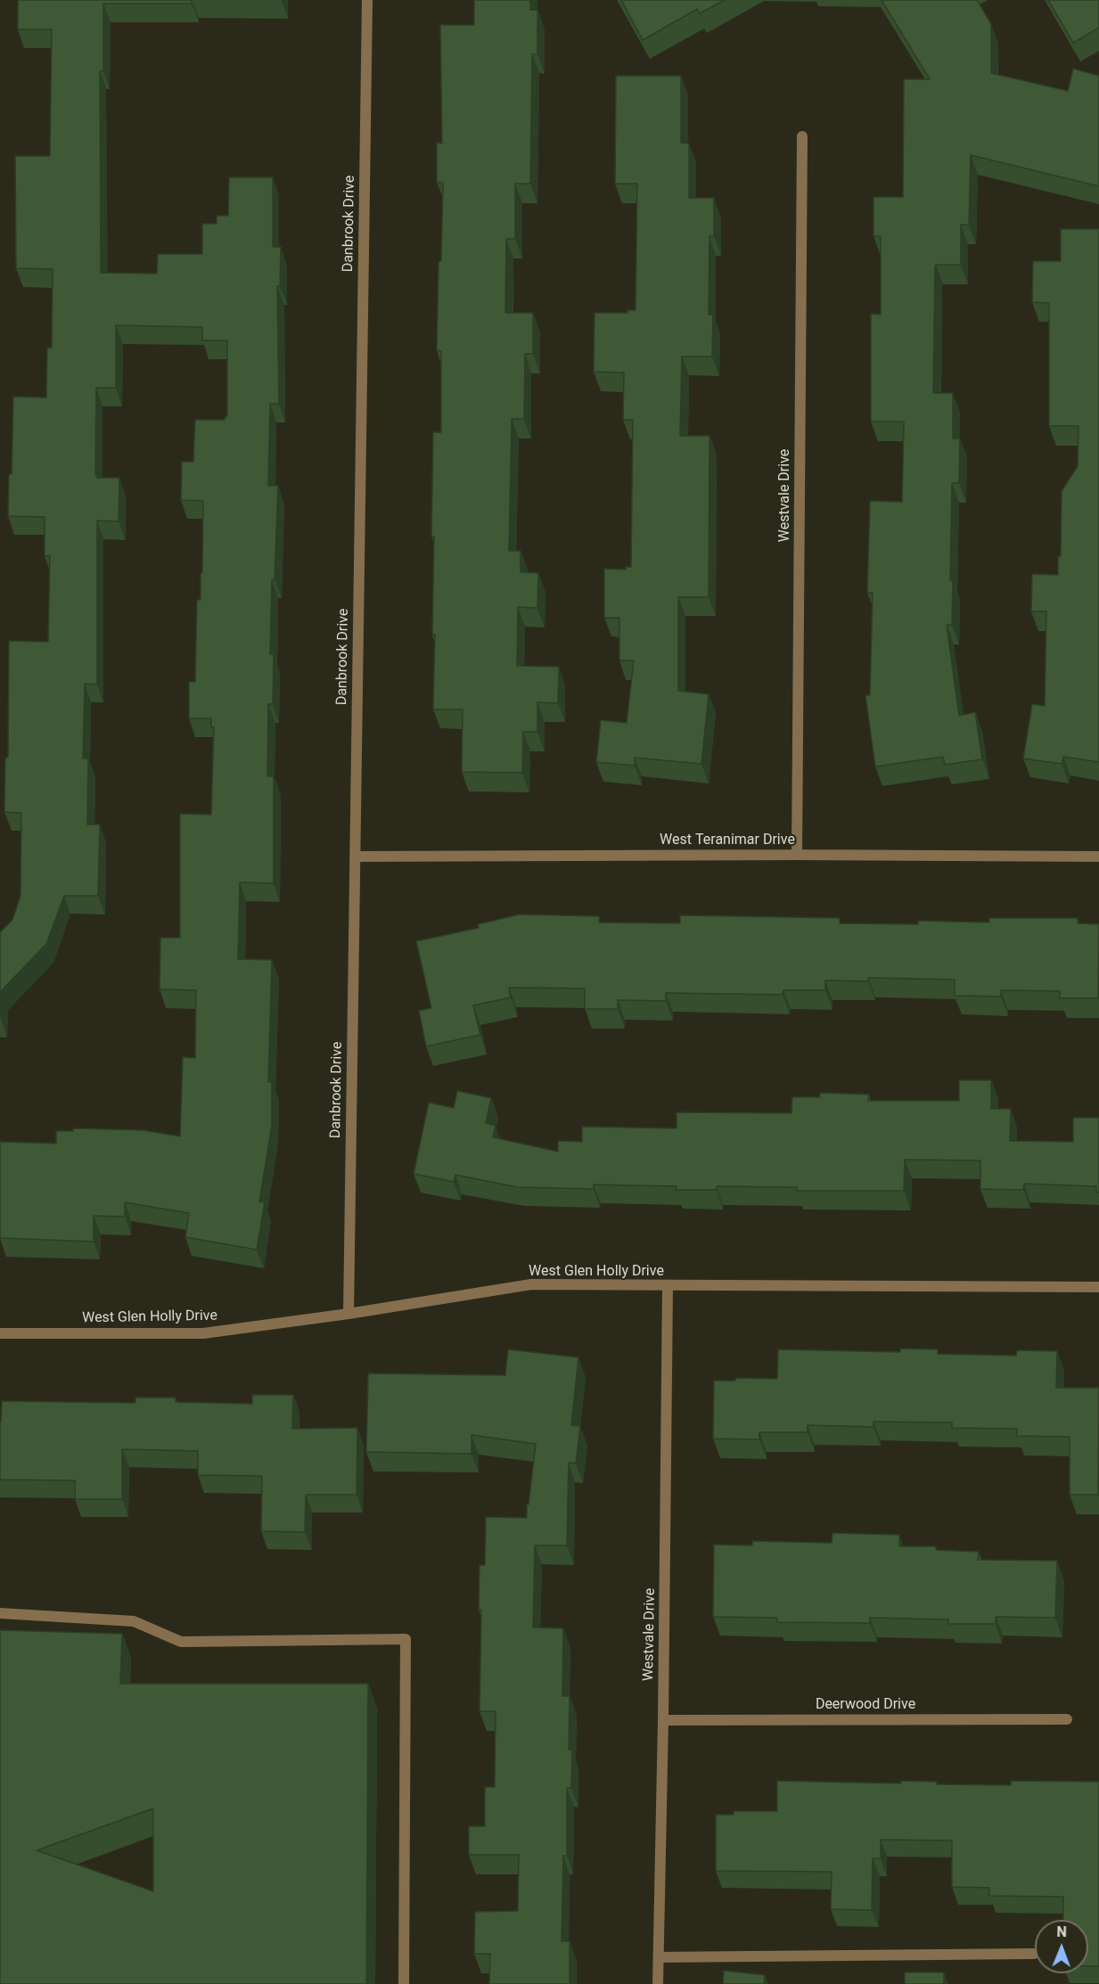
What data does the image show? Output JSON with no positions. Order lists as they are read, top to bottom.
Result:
{
  "streets": {
    "street": [
      "Danbrook Drive",
      "Westvale Drive",
      "West Teranimar Drive",
      "West Glen Holly Drive",
      "Deerwood Drive"
    ]
  },
  "crossings": [
    ["Danbrook Drive", "West Teranimar Drive"],
    ["Danbrook Drive", "West Glen Holly Drive"],
    ["Westvale Drive", "West Teranimar Drive"],
    ["Westvale Drive", "West Glen Holly Drive"],
    ["Westvale Drive", "Deerwood Drive"]
  ],
  "north": "top"
}
